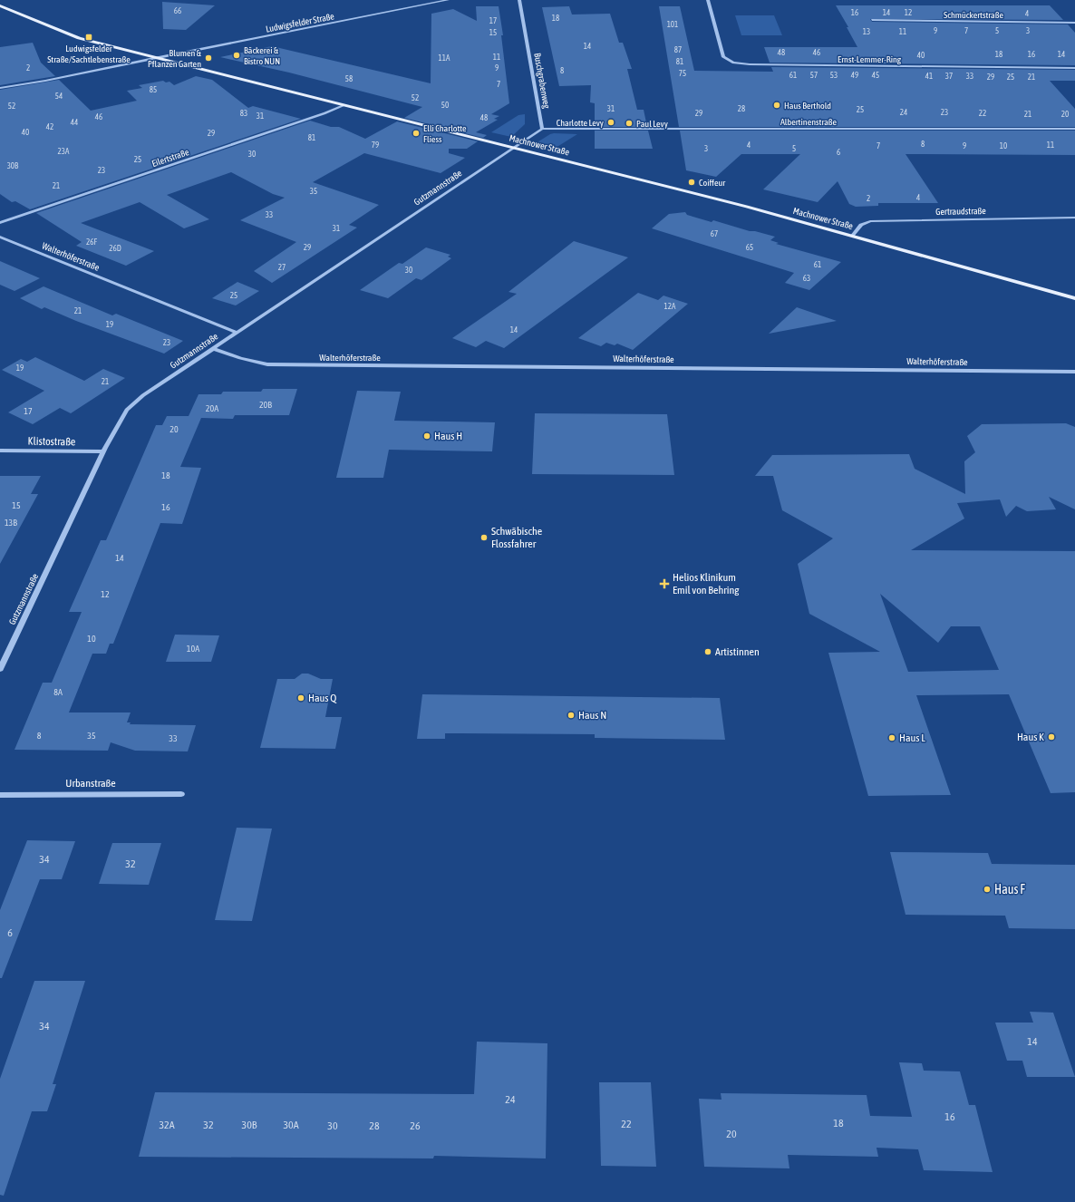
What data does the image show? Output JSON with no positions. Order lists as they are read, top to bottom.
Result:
{
  "streets": {
    "main road": ["Machnower Straße"],
    "street": [
      "Schmückertstraße",
      "Ludwigsfelder Straße",
      "Ernst-Lemmer-Ring",
      "Buschgrabenweg",
      "Albertinenstraße",
      "Eilertstraße",
      "Gutzmannstraße",
      "Gertraudstraße",
      "Walterhöferstraße",
      "Klistostraße",
      "Urbanstraße"
    ]
  },
  "crossings": [
    ["Ludwigsfelder Straße", "Machnower Straße"],
    ["Buschgrabenweg", "Albertinenstraße"],
    ["Machnower Straße", "Eilertstraße"],
    ["Machnower Straße", "Gutzmannstraße"],
    ["Machnower Straße", "Gertraudstraße"],
    ["Gutzmannstraße", "Walterhöferstraße"],
    ["Gutzmannstraße", "Klistostraße"]
  ],
  "places": {
    "transit": ["Ludwigsfelder Straße/Sachtlebenstraße"],
    "other": [
      "Bäckerei & Bistro NUN",
      "Blumen & Pflanzen Garten",
      "Haus Berthold",
      "Charlotte Levy",
      "Paul Levy",
      "Elli Charlotte Fliess",
      "Coiffeur",
      "Haus H",
      "Schwäbische Flossfahrer",
      "Artistinnen",
      "Haus Q",
      "Haus N",
      "Haus K",
      "Haus L",
      "Haus F"
    ],
    "health": ["Helios Klinikum Emil von Behring"]
  },
  "house_numbers": [
    "66",
    "16",
    "14",
    "12",
    "4",
    "18",
    "17",
    "101",
    "9",
    "7",
    "5",
    "3",
    "13",
    "11",
    "15",
    "14",
    "87",
    "48",
    "46",
    "18",
    "16",
    "14",
    "40",
    "11",
    "11A",
    "81",
    "2",
    "9",
    "8",
    "75",
    "61",
    "57",
    "53",
    "49",
    "45",
    "41",
    "37",
    "33",
    "29",
    "25",
    "21",
    "58",
    "7",
    "85",
    "54",
    "52",
    "50",
    "52",
    "31",
    "28",
    "25",
    "24",
    "23",
    "83",
    "29",
    "22",
    "21",
    "20",
    "31",
    "46",
    "48",
    "44",
    "42",
    "40",
    "29",
    "81",
    "8",
    "79",
    "4",
    "11",
    "7",
    "9",
    "10",
    "3",
    "5",
    "23A",
    "6",
    "30",
    "25",
    "30B",
    "23",
    "21",
    "35",
    "4",
    "2",
    "33",
    "31",
    "67",
    "26F",
    "29",
    "65",
    "26D",
    "61",
    "27",
    "30",
    "63",
    "25",
    "12A",
    "21",
    "19",
    "14",
    "23",
    "19",
    "21",
    "20B",
    "20A",
    "17",
    "20",
    "18",
    "15",
    "16",
    "13B",
    "14",
    "12",
    "10",
    "10A",
    "8A",
    "8",
    "35",
    "33",
    "34",
    "32",
    "6",
    "34",
    "14",
    "24",
    "16",
    "18",
    "22",
    "32A",
    "32",
    "30B",
    "30A",
    "30",
    "28",
    "26",
    "20"
  ]
}
